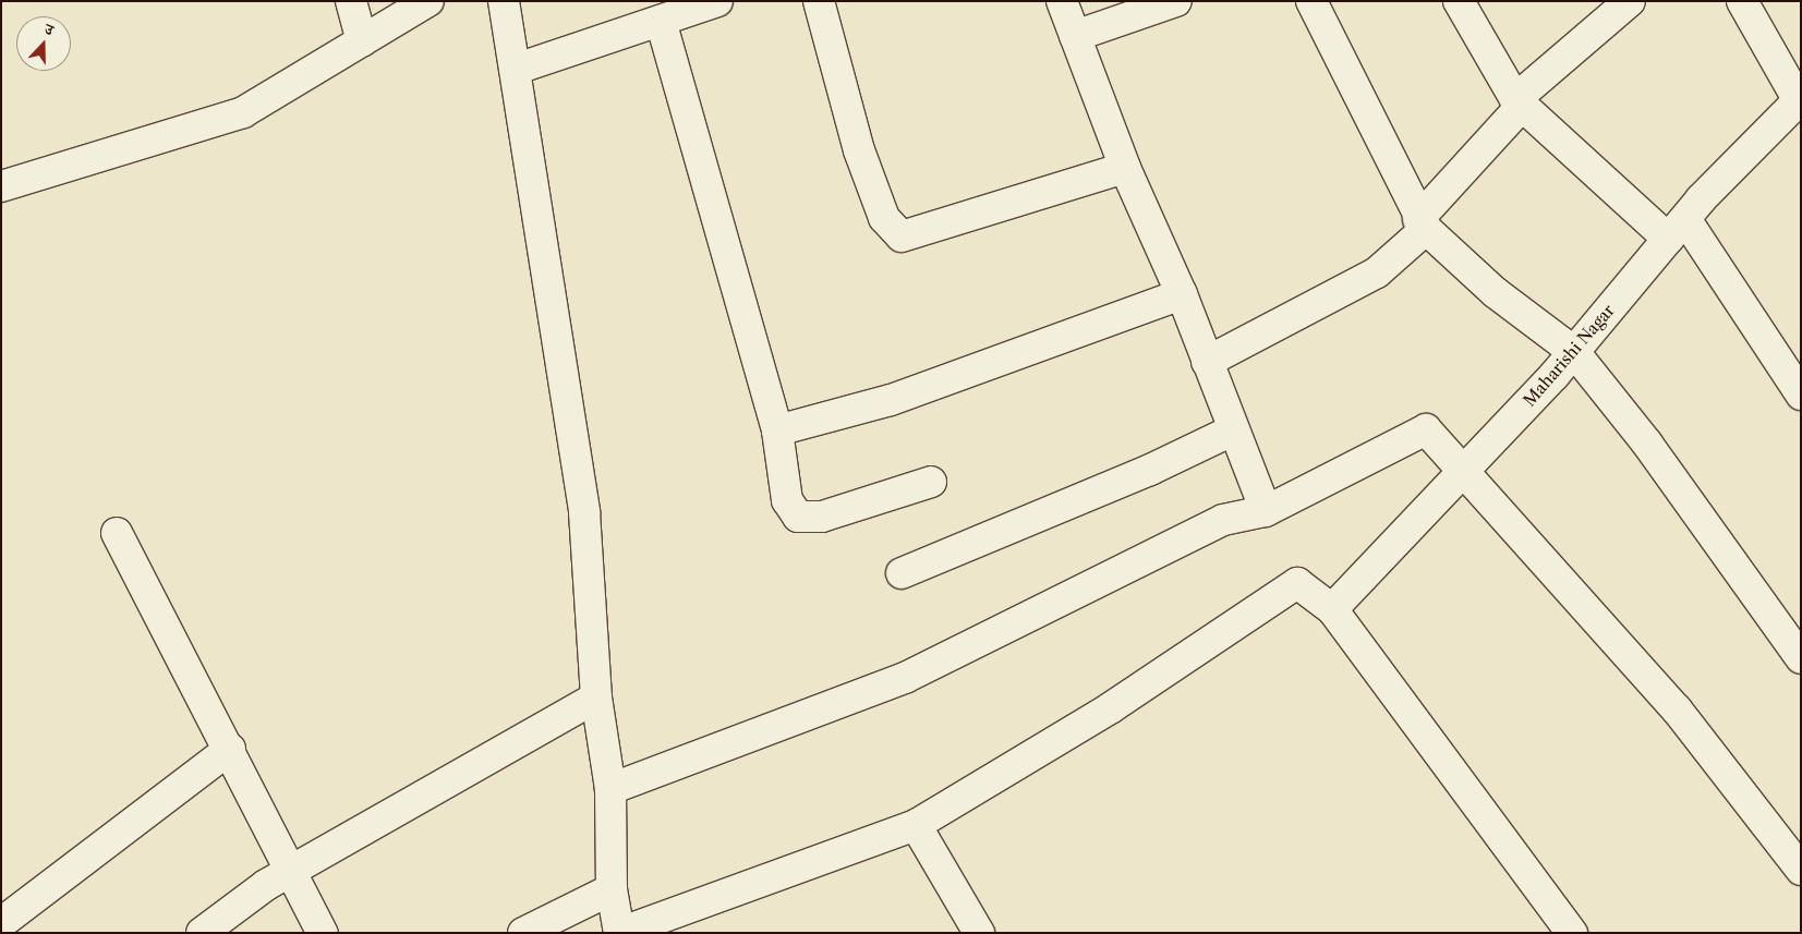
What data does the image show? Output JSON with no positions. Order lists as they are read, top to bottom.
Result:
{
  "streets": {
    "street": ["Maharishi Nagar"]
  },
  "north": "top"
}
